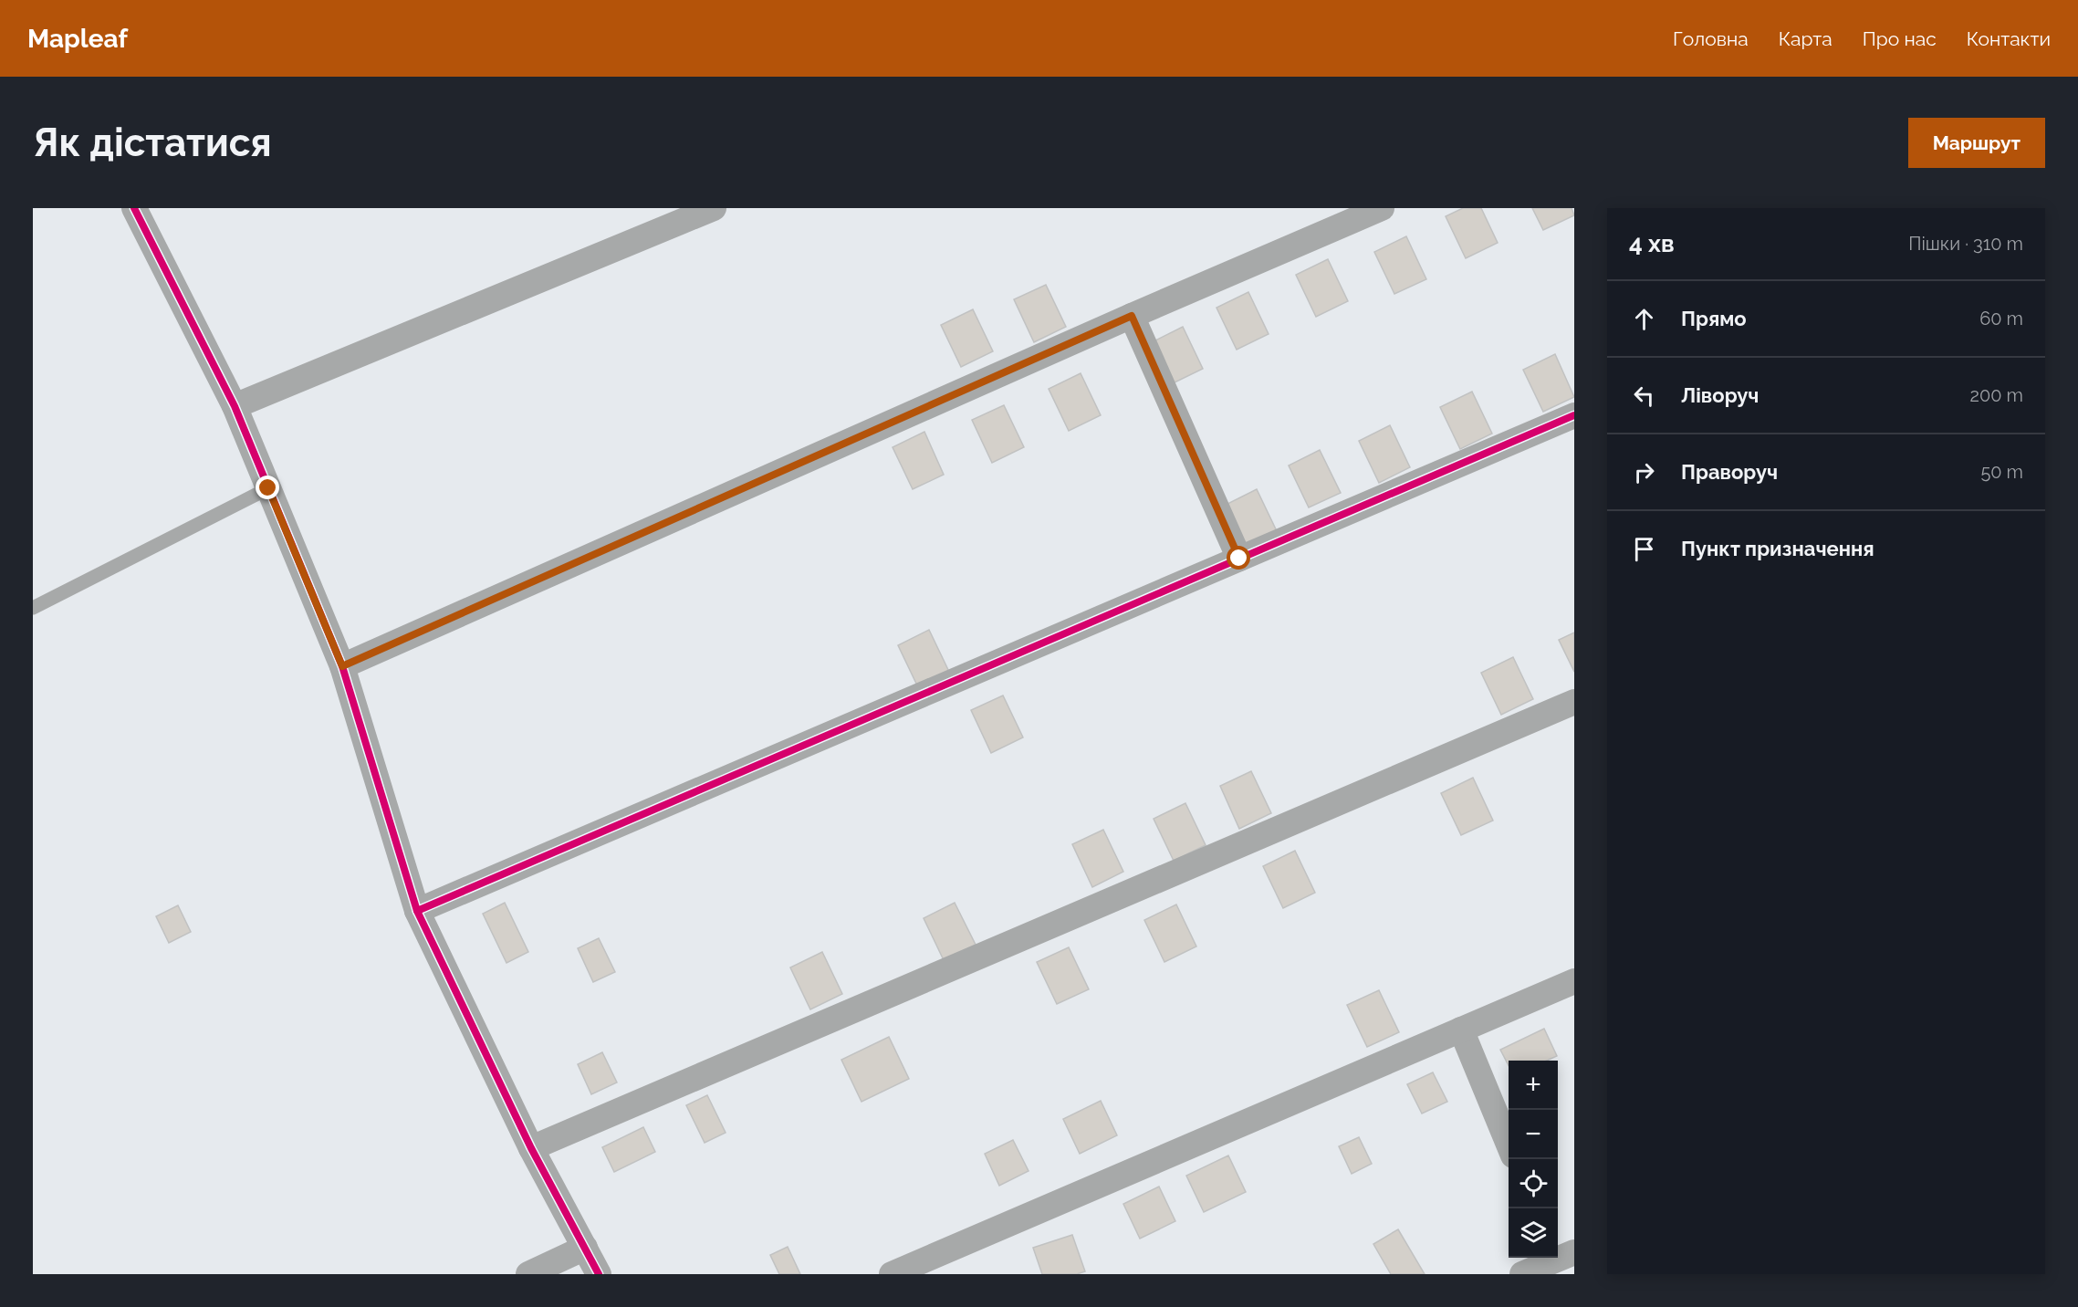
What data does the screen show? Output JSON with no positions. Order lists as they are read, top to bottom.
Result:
{
  "page": {
    "header": "Mapleaf",
    "nav": [
      "Головна",
      "Карта",
      "Про нас",
      "Контакти"
    ],
    "buttons": "Маршрут",
    "title": "Як дістатися",
    "heading": ["4 хв", "Пішки · 310 m"],
    "list": [
      ["Прямо", "60 m"],
      ["Ліворуч", "200 m"],
      ["Праворуч", "50 m"],
      "Пункт призначення"
    ],
    "map_buttons": ["+", "−"]
  }
}
